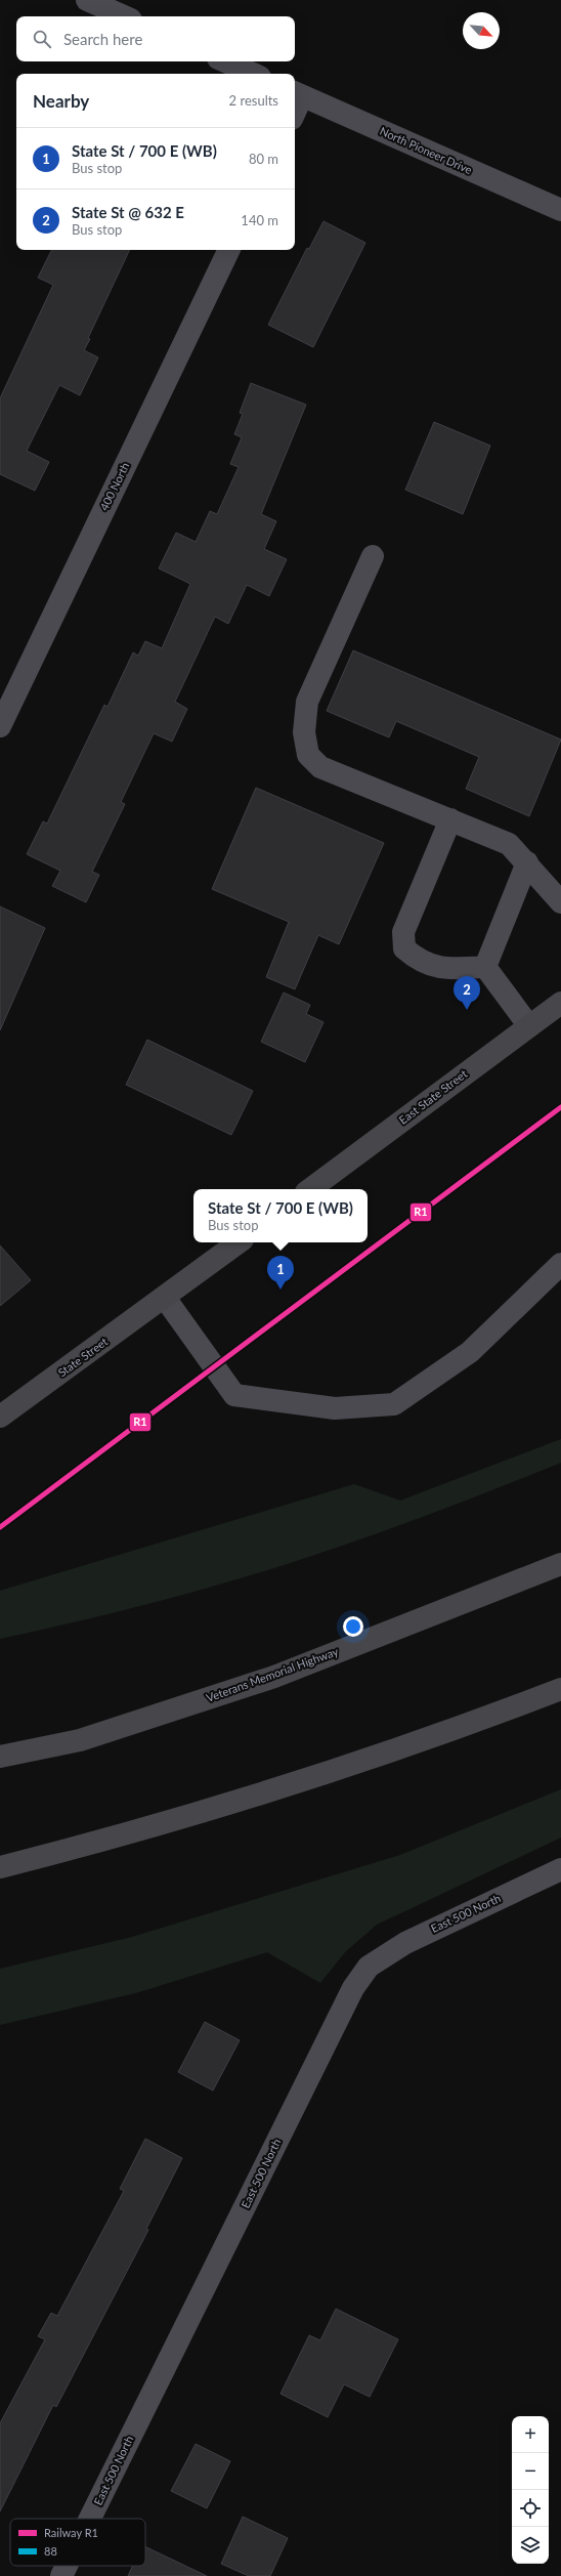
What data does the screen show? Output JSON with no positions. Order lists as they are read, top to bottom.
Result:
{
  "streets": {
    "main road": ["East State Street", "State Street", "Veterans Memorial Highway"],
    "street": ["North Pioneer Drive", "400 North", "East 500 North"]
  },
  "lines": ["rail line R1"],
  "legend": ["Railway R1", "88"],
  "north": "bottom right",
  "page": {
    "search": "Search here",
    "heading": ["Nearby", "2 results"],
    "list": [
      {
        "mark": "1",
        "name": "State St / 700 E (WB)",
        "note": "Bus stop",
        "value": "80 m"
      },
      {
        "mark": "2",
        "name": "State St @ 632 E",
        "note": "Bus stop",
        "value": "140 m"
      }
    ],
    "pins": ["2", "1"],
    "popup": ["State St / 700 E (WB)", "Bus stop"],
    "map_buttons": ["+", "−"]
  }
}
